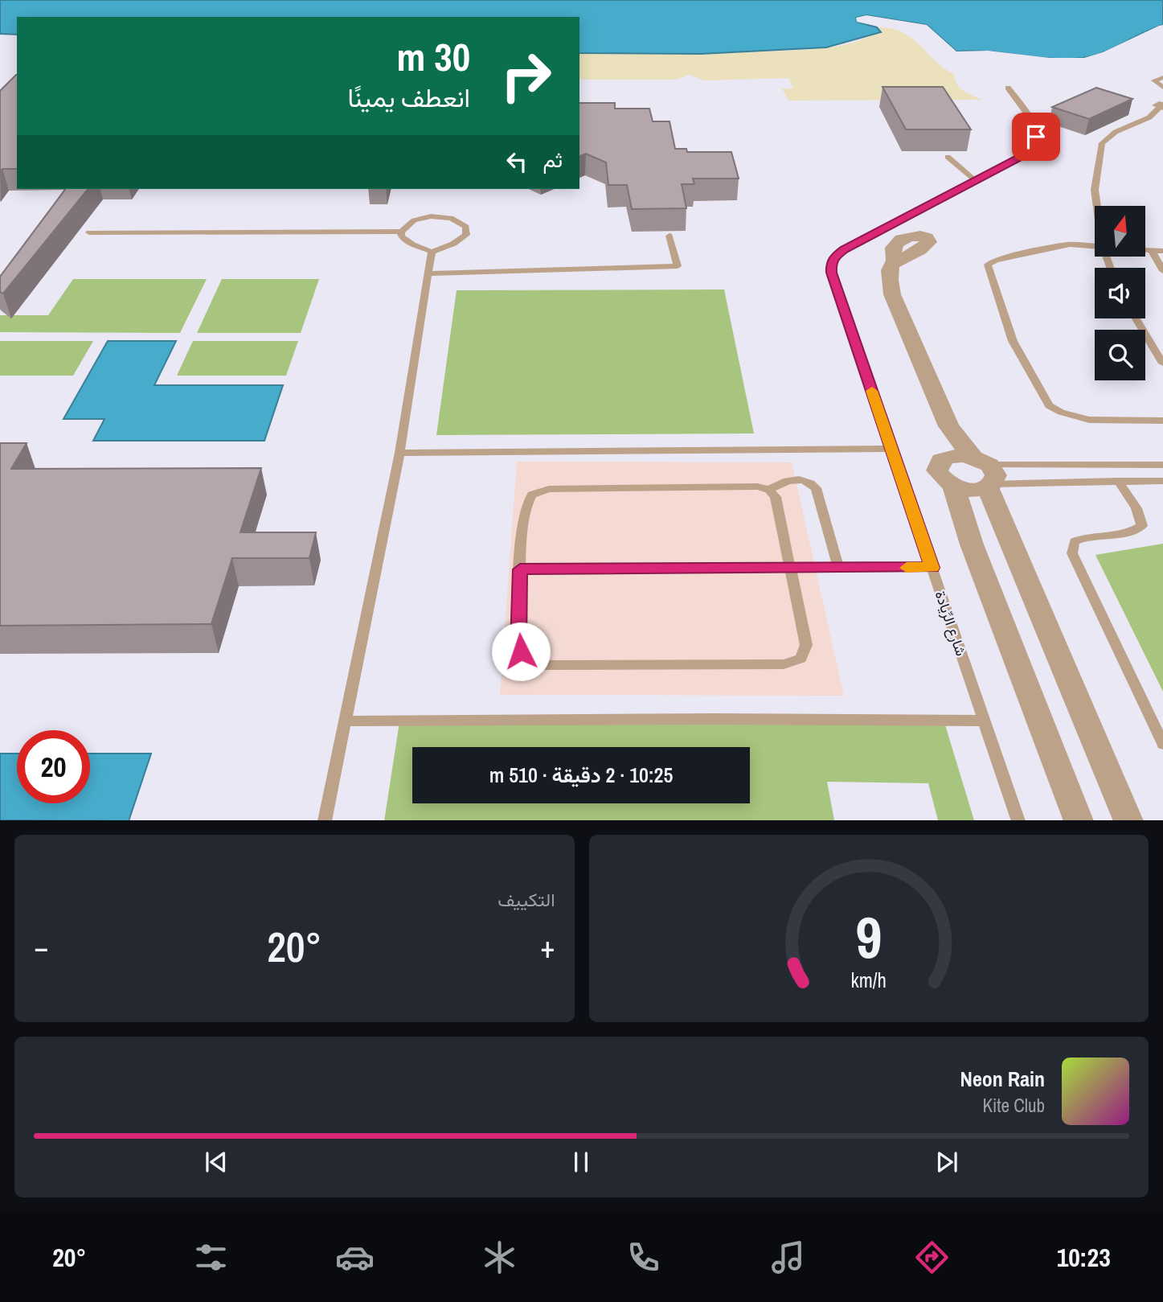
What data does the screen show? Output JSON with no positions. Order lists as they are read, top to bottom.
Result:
{
  "streets": {
    "lane": ["شارع الرِّيادة"]
  },
  "north": "top",
  "page": {
    "turn": ["30 m", "انعطف يمينًا"],
    "then": "ثم",
    "limit": "20",
    "trip": "10:25 · 2 دقيقة · 510 m",
    "tile": "التكييف",
    "heat": ["−", "20°", "+"],
    "song": ["Neon Rain", "Kite Club"],
    "tabs": ["10:23", "20°"],
    "gauge": ["9", "km/h"]
  }
}
